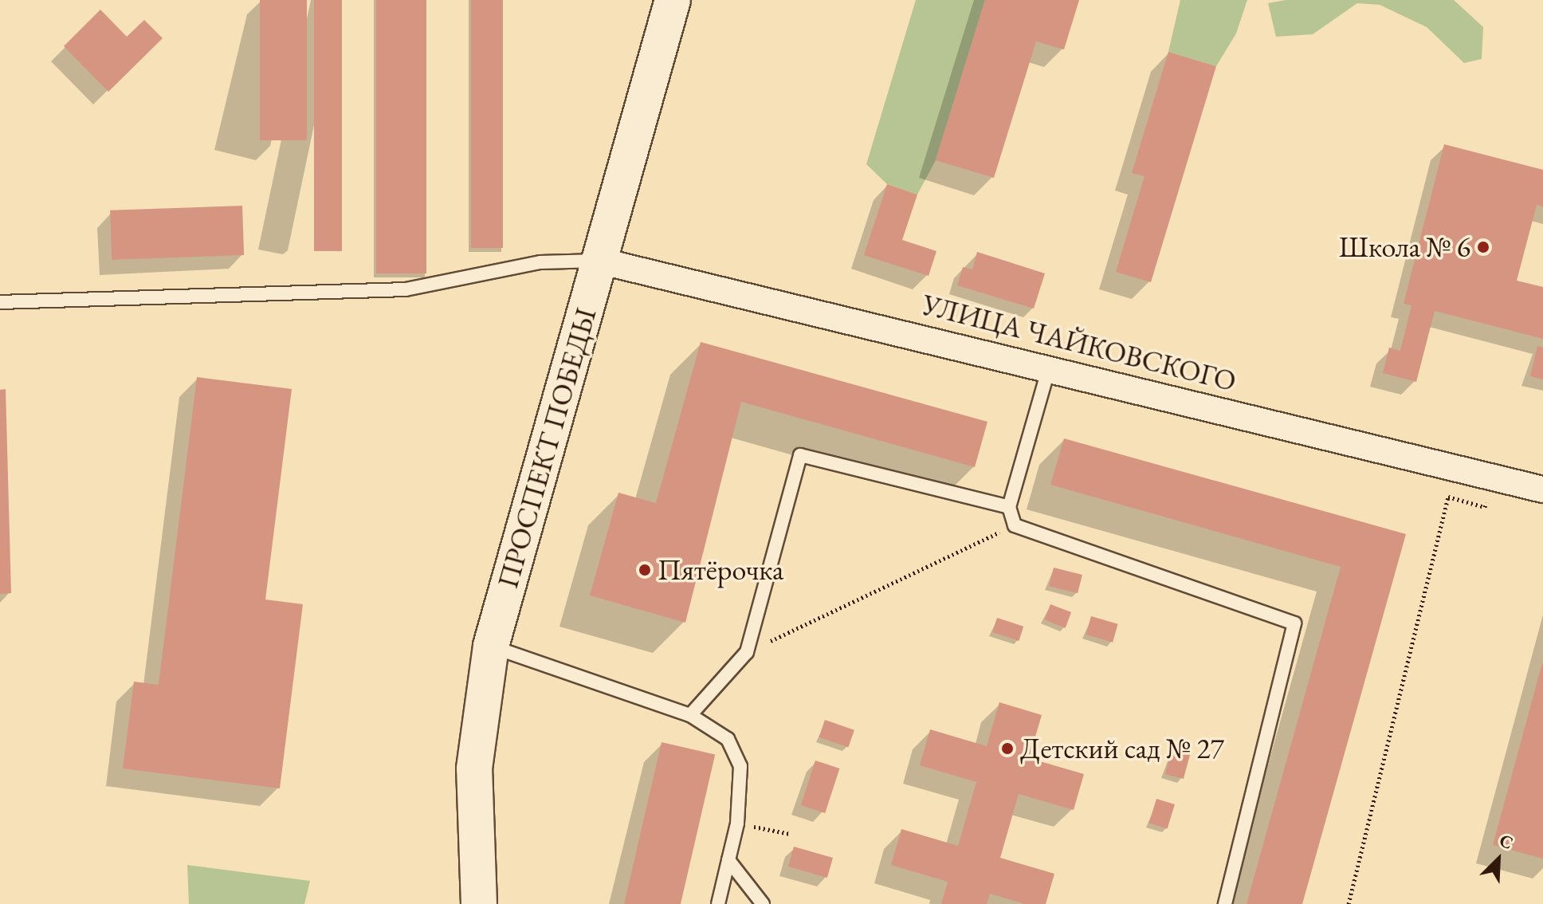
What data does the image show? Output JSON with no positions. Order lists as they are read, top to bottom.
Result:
{
  "streets": {
    "street": ["УЛИЦА ЧАЙКОВСКОГО", "ПРОСПЕКТ ПОБЕДЫ"]
  },
  "crossings": [
    ["УЛИЦА ЧАЙКОВСКОГО", "ПРОСПЕКТ ПОБЕДЫ"]
  ],
  "places": ["Школа № 6", "Пятёрочка", "Детский сад № 27"],
  "north": "top right"
}
